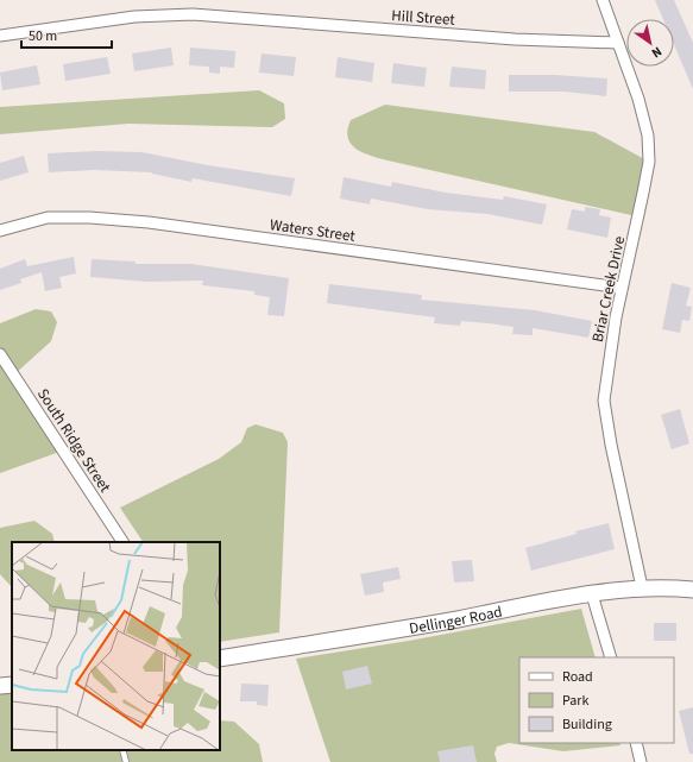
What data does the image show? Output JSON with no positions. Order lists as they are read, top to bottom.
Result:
{
  "streets": {
    "street": [
      "Hill Street",
      "Waters Street",
      "Briar Creek Drive",
      "South Ridge Street",
      "Dellinger Road"
    ]
  },
  "crossings": [
    ["Hill Street", "Briar Creek Drive"],
    ["Waters Street", "Briar Creek Drive"],
    ["Briar Creek Drive", "Dellinger Road"]
  ],
  "legend": ["Road", "Park", "Building"],
  "scale_bar": "50 m",
  "north": "bottom right"
}
